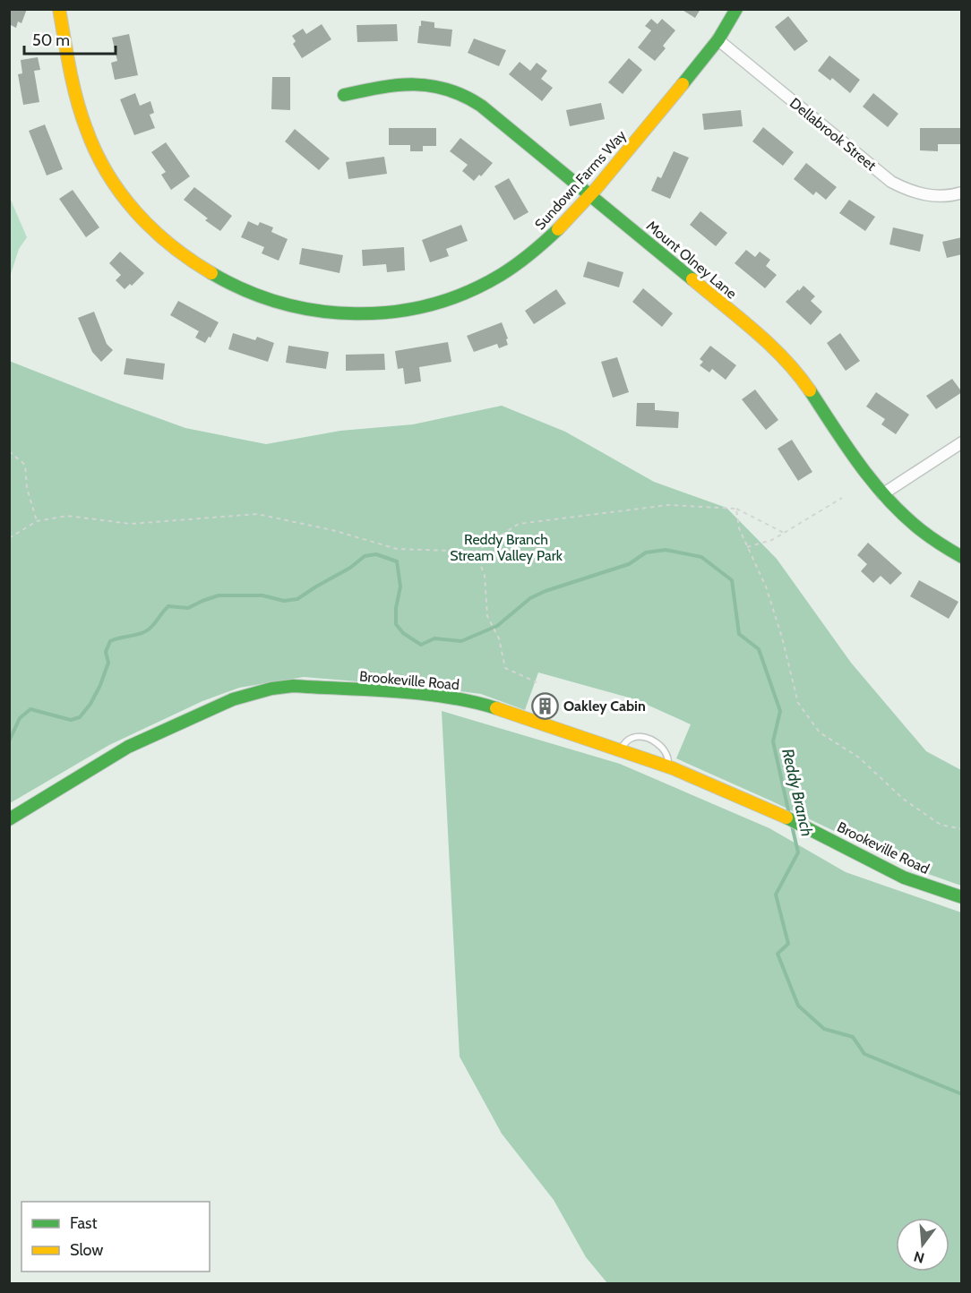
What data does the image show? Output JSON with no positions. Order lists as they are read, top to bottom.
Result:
{
  "streets": {
    "street": [
      "Dellabrook Street",
      "Sundown Farms Way",
      "Mount Olney Lane",
      "Brookeville Road"
    ]
  },
  "crossings": [
    ["Dellabrook Street", "Sundown Farms Way"],
    ["Sundown Farms Way", "Mount Olney Lane"]
  ],
  "water": ["Reddy Branch"],
  "parks": ["Reddy Branch Stream Valley Park"],
  "places": {
    "building": ["Oakley Cabin"]
  },
  "legend": ["Fast", "Slow"],
  "scale_bar": "50 m",
  "north": "bottom"
}
